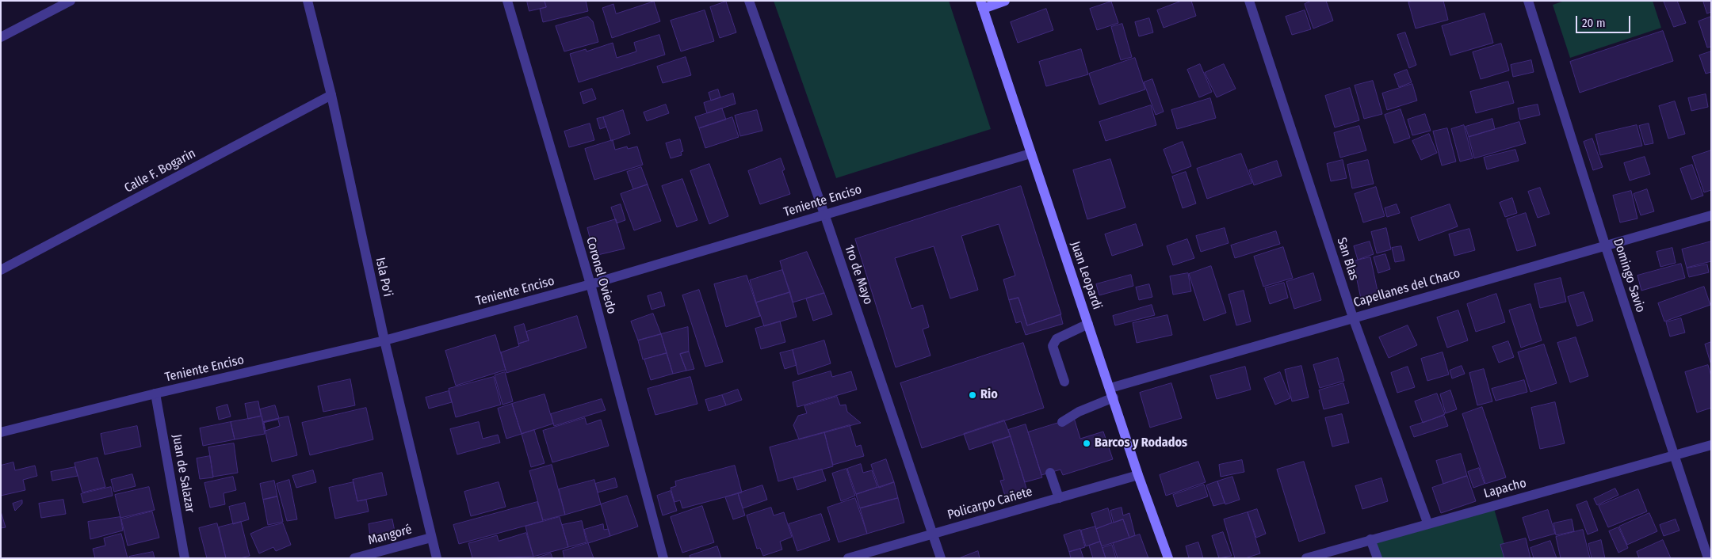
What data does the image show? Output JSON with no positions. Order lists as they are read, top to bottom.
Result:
{
  "streets": {
    "main road": ["Juan Leopardi"],
    "street": [
      "Calle F. Bogarin",
      "Teniente Enciso",
      "San Blas",
      "1ro de Mayo",
      "Coronel Oviedo",
      "Domingo Savio",
      "Isla Po'i",
      "Capellanes del Chaco",
      "Juan de Salazar",
      "Lapacho",
      "Policarpo Cañete",
      "Mangoré"
    ]
  },
  "crossings": [
    ["Calle F. Bogarin", "Isla Po'i"],
    ["Teniente Enciso", "1ro de Mayo"],
    ["Teniente Enciso", "Coronel Oviedo"],
    ["Teniente Enciso", "Juan Leopardi"],
    ["Teniente Enciso", "Isla Po'i"],
    ["Teniente Enciso", "Juan de Salazar"],
    ["San Blas", "Capellanes del Chaco"],
    ["San Blas", "Lapacho"],
    ["1ro de Mayo", "Policarpo Cañete"],
    ["Juan Leopardi", "Capellanes del Chaco"],
    ["Juan Leopardi", "Policarpo Cañete"],
    ["Domingo Savio", "Capellanes del Chaco"],
    ["Domingo Savio", "Lapacho"],
    ["Isla Po'i", "Mangoré"]
  ],
  "places": ["Rio", "Barcos y Rodados"],
  "scale_bar": "20 m"
}
